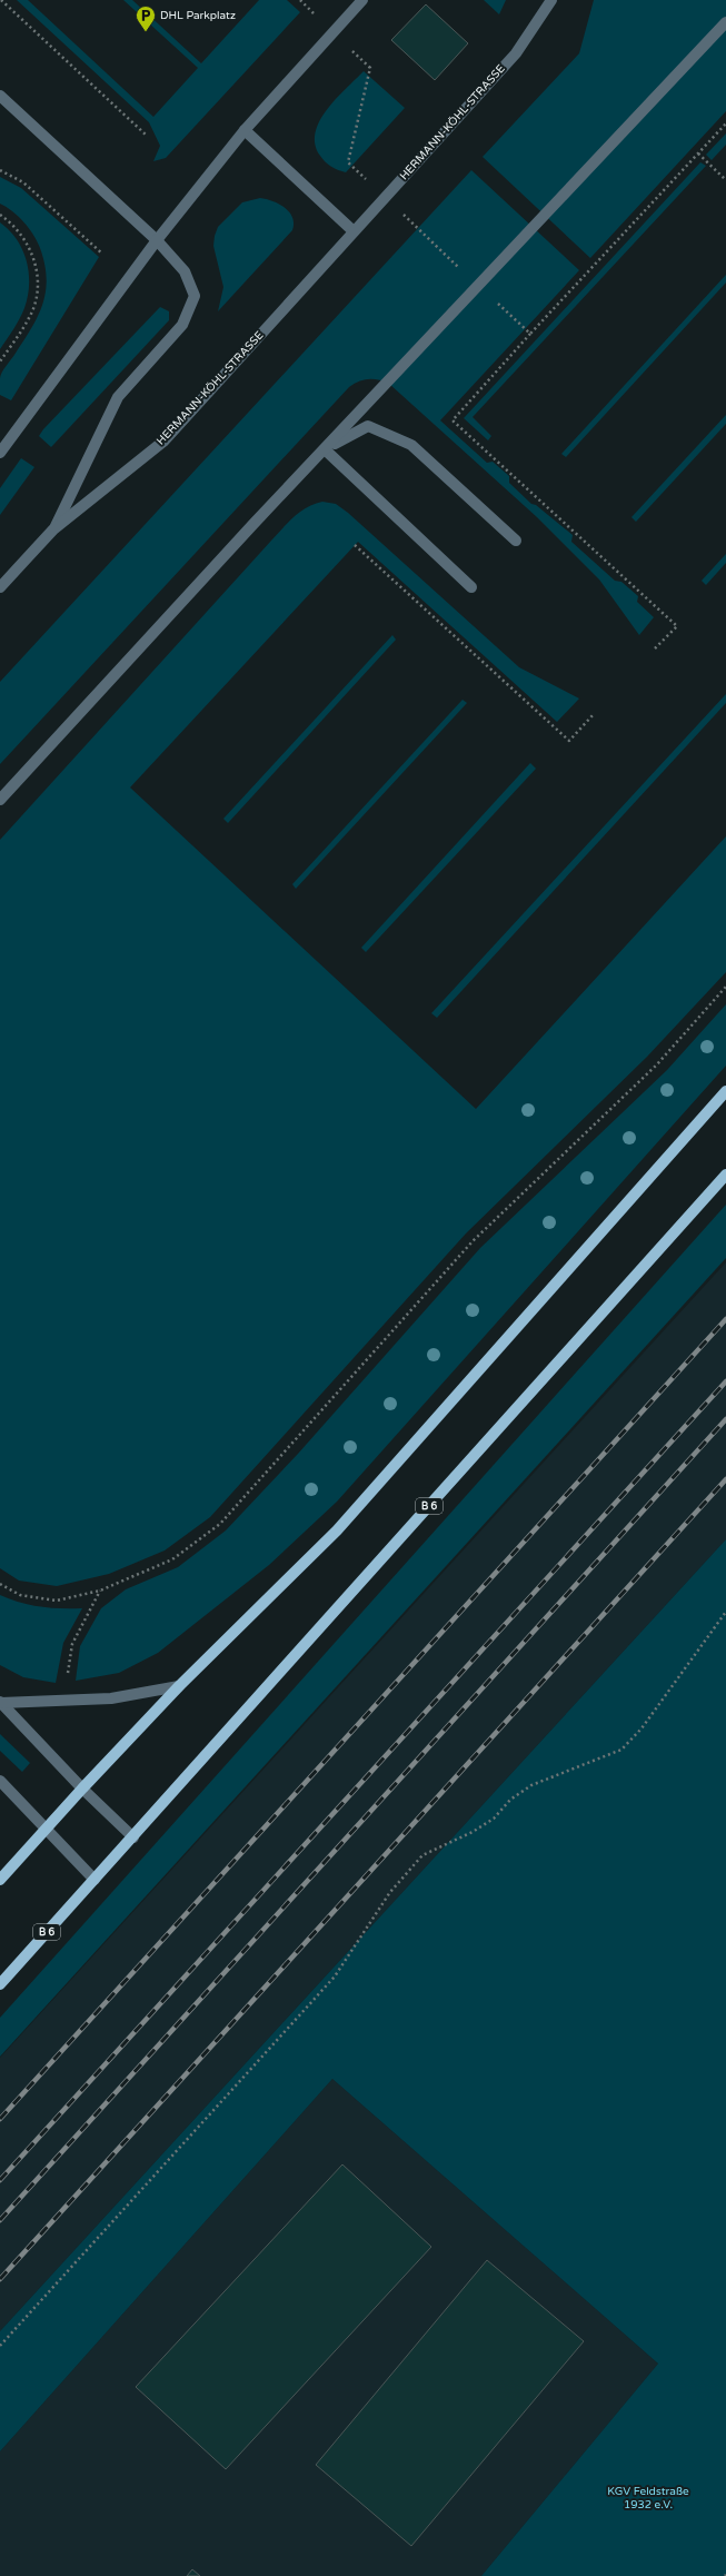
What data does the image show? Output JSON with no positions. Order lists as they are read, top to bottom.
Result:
{
  "streets": {
    "main road": ["B 6"],
    "street": ["HERMANN-KÖHL-STRASSE"]
  },
  "parks": ["KGV Feldstraße 1932 e.V."],
  "places": {
    "parking": ["DHL Parkplatz"]
  }
}
